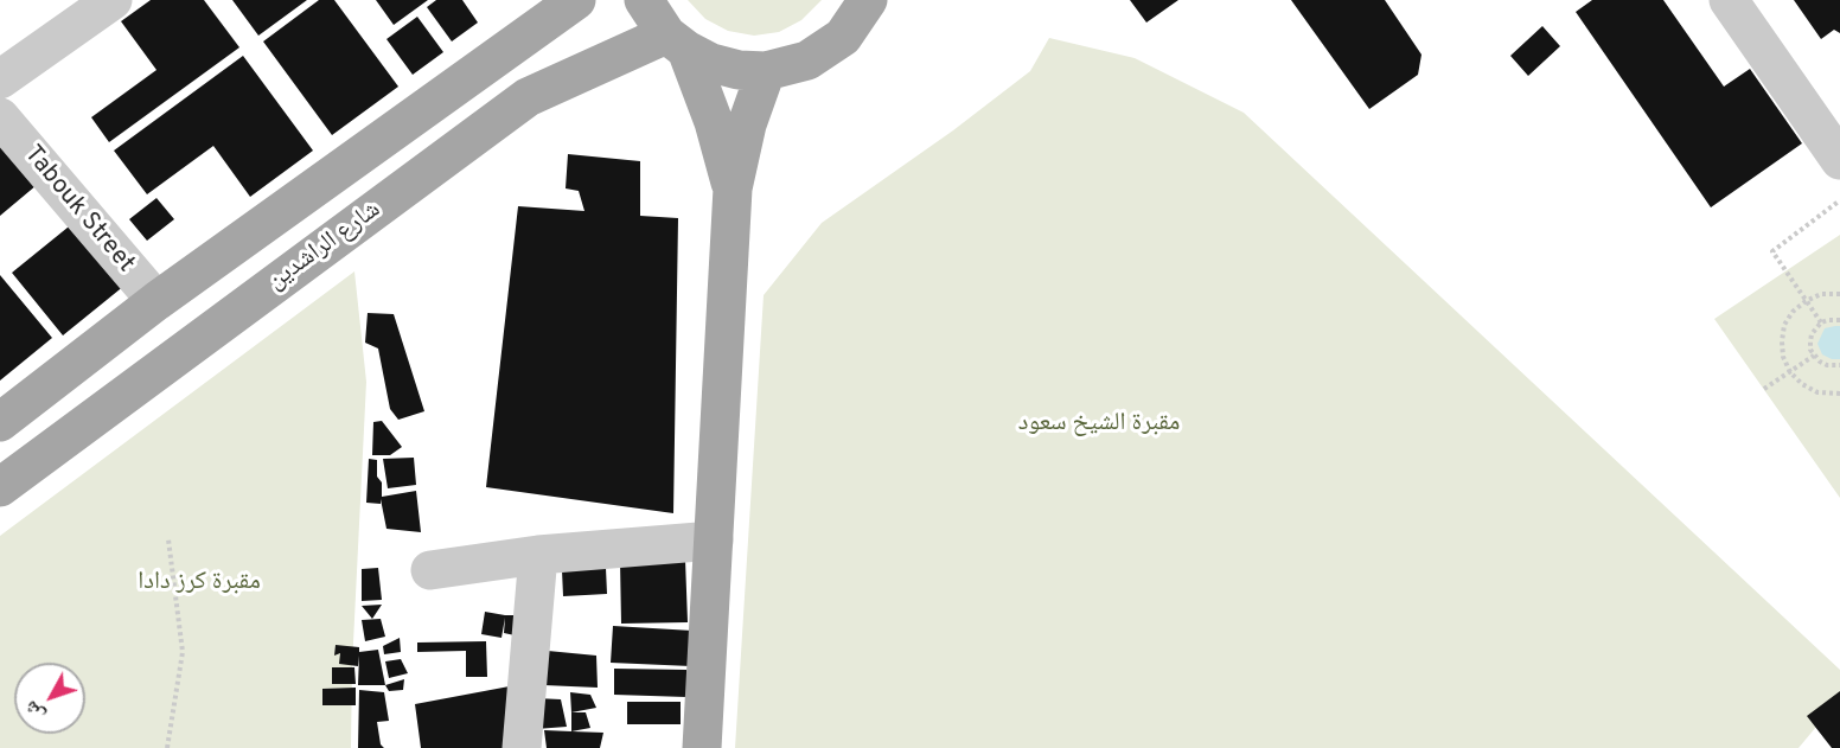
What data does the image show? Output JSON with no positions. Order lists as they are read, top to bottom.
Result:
{
  "streets": {
    "main road": ["شارع الراشدين"],
    "street": ["Tabouk Street"]
  },
  "parks": ["مقبرة الشيخ سعود", "مقبرة كرز دادا"],
  "north": "bottom left"
}
